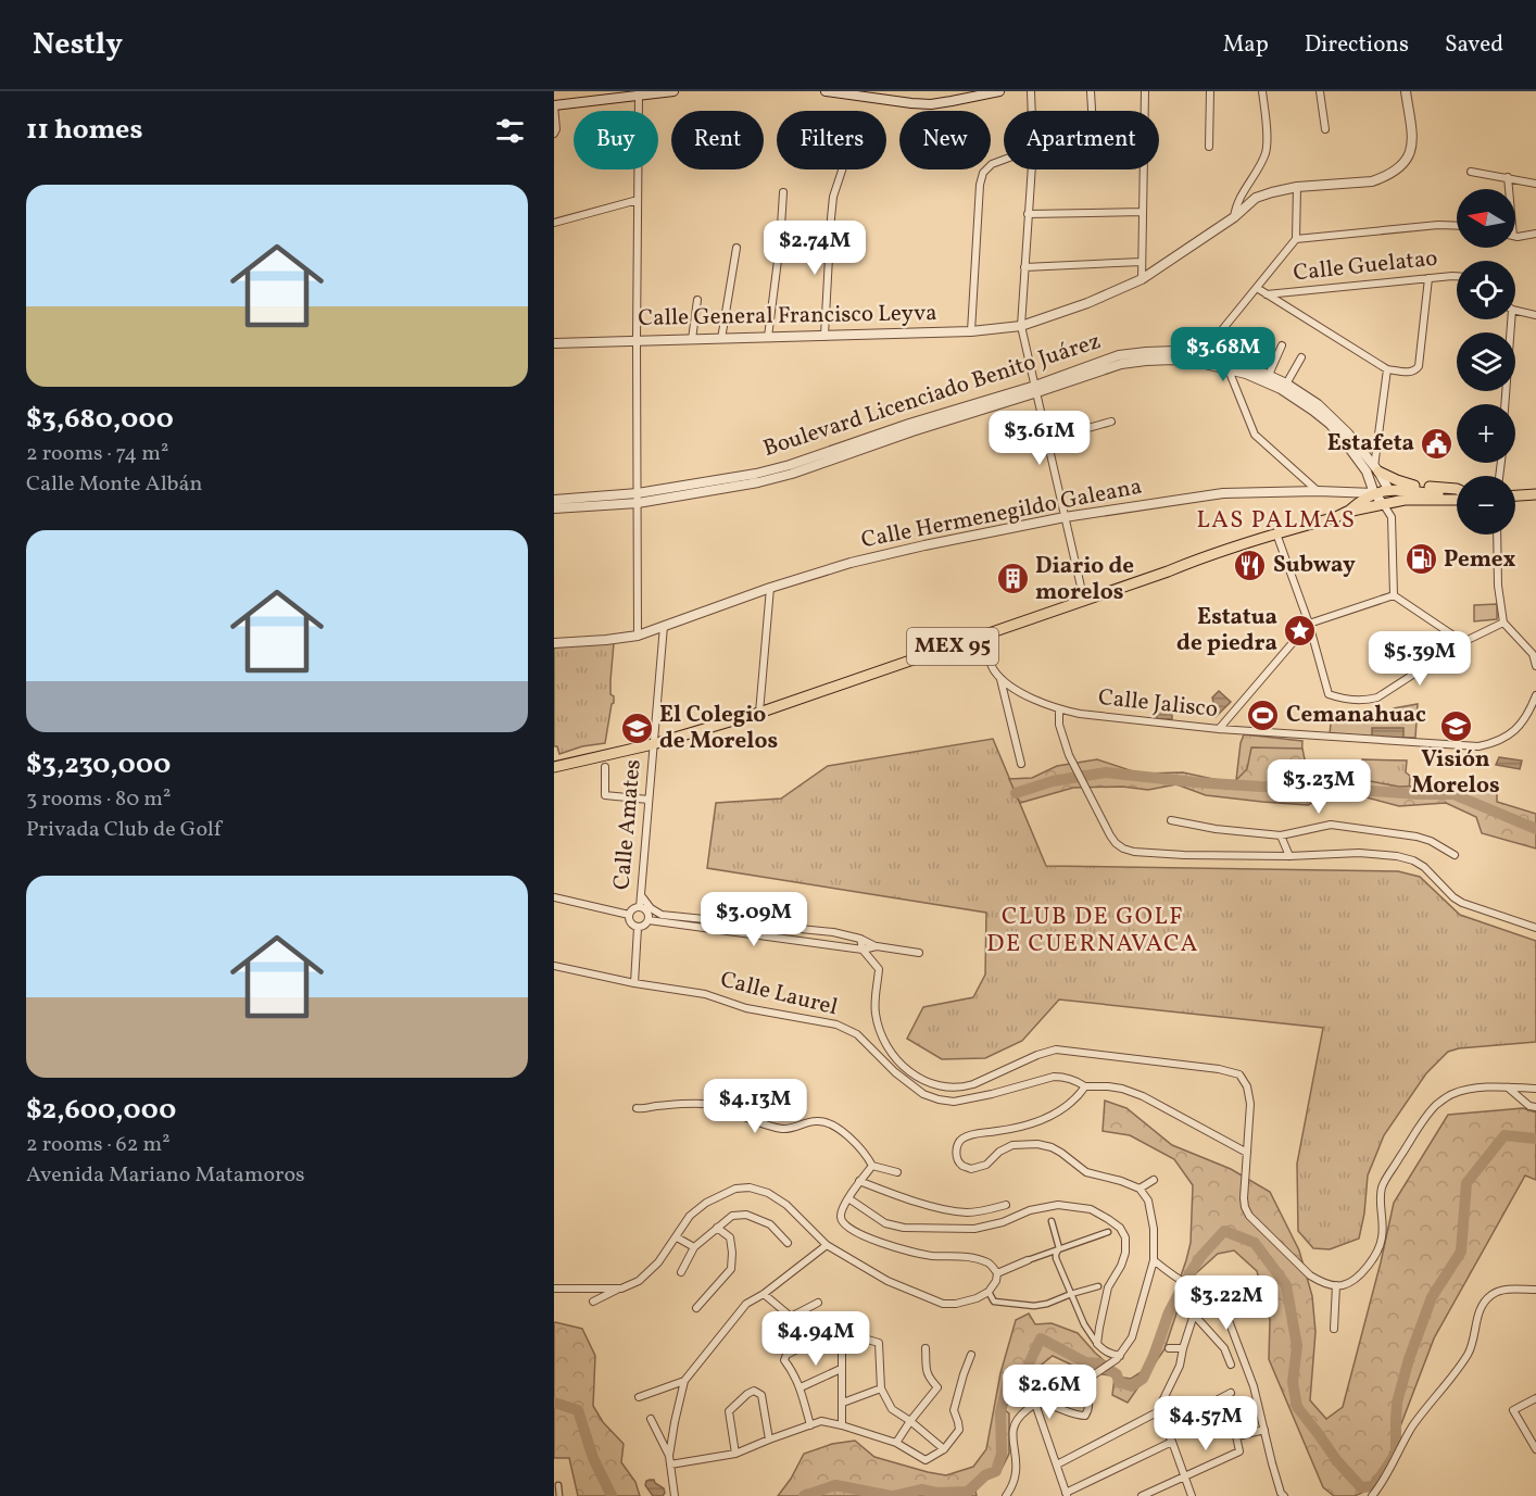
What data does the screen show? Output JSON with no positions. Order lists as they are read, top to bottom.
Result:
{
  "streets": {
    "main road": ["MEX 95"],
    "street": [
      "Calle Guelatao",
      "Calle General Francisco Leyva",
      "Boulevard Licenciado Benito Juárez",
      "Calle Hermenegildo Galeana",
      "Calle Jalisco",
      "Calle Amates",
      "Calle Laurel"
    ]
  },
  "crossings": [
    ["Boulevard Licenciado Benito Juárez", "Calle Hermenegildo Galeana"],
    ["Boulevard Licenciado Benito Juárez", "MEX 95"],
    ["Calle Hermenegildo Galeana", "MEX 95"],
    ["Calle Hermenegildo Galeana", "Calle Amates"],
    ["MEX 95", "Calle Amates"]
  ],
  "districts": ["LAS PALMAS", "CLUB DE GOLF DE CUERNAVACA"],
  "places": {
    "public building": ["Estafeta"],
    "fuel station": ["Pemex"],
    "restaurant": ["Subway"],
    "building": ["Diario de morelos"],
    "place": ["Estatua de piedra"],
    "sports": ["Cemanahuac"],
    "school or university": ["Visión Morelos", "El Colegio de Morelos"]
  },
  "north": "left",
  "page": {
    "header": "Nestly",
    "nav": ["Map", "Directions", "Saved"],
    "heading": "11 homes",
    "chip": [
      "Buy",
      "Rent",
      "Filters",
      "New",
      "Apartment"
    ],
    "list": [
      {
        "name": "$3,680,000",
        "note": "2 rooms · 74 m² · Calle Monte Albán"
      },
      {
        "name": "$3,230,000",
        "note": "3 rooms · 80 m² · Privada Club de Golf"
      },
      {
        "name": "$2,600,000",
        "note": "2 rooms · 62 m² · Avenida Mariano Matamoros"
      }
    ],
    "map_buttons": ["+", "−"],
    "price": [
      "$2.74M",
      "$3.68M",
      "$3.61M",
      "$5.39M",
      "$3.23M",
      "$3.09M",
      "$4.13M",
      "$3.22M",
      "$4.94M",
      "$2.6M",
      "$4.57M"
    ]
  }
}
